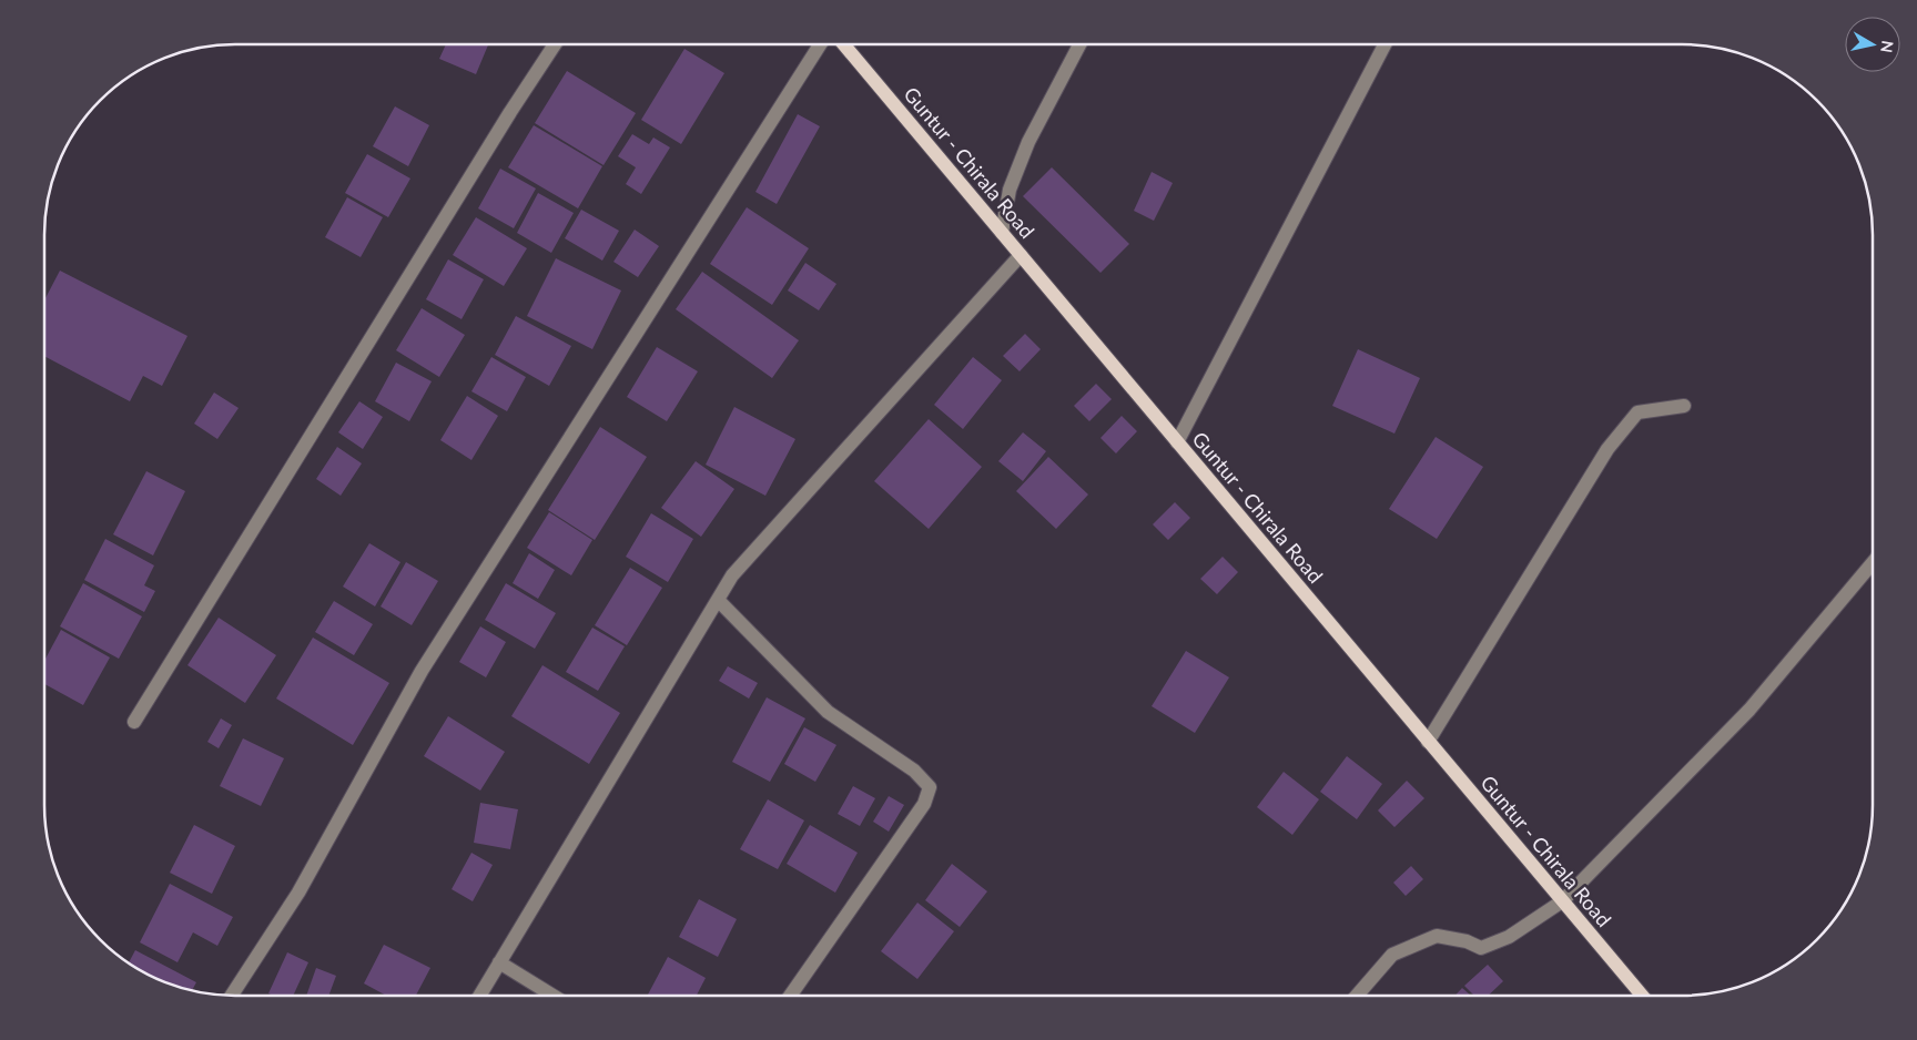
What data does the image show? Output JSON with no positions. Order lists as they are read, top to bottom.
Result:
{
  "streets": {
    "main road": ["Guntur - Chirala Road"]
  },
  "north": "right"
}
